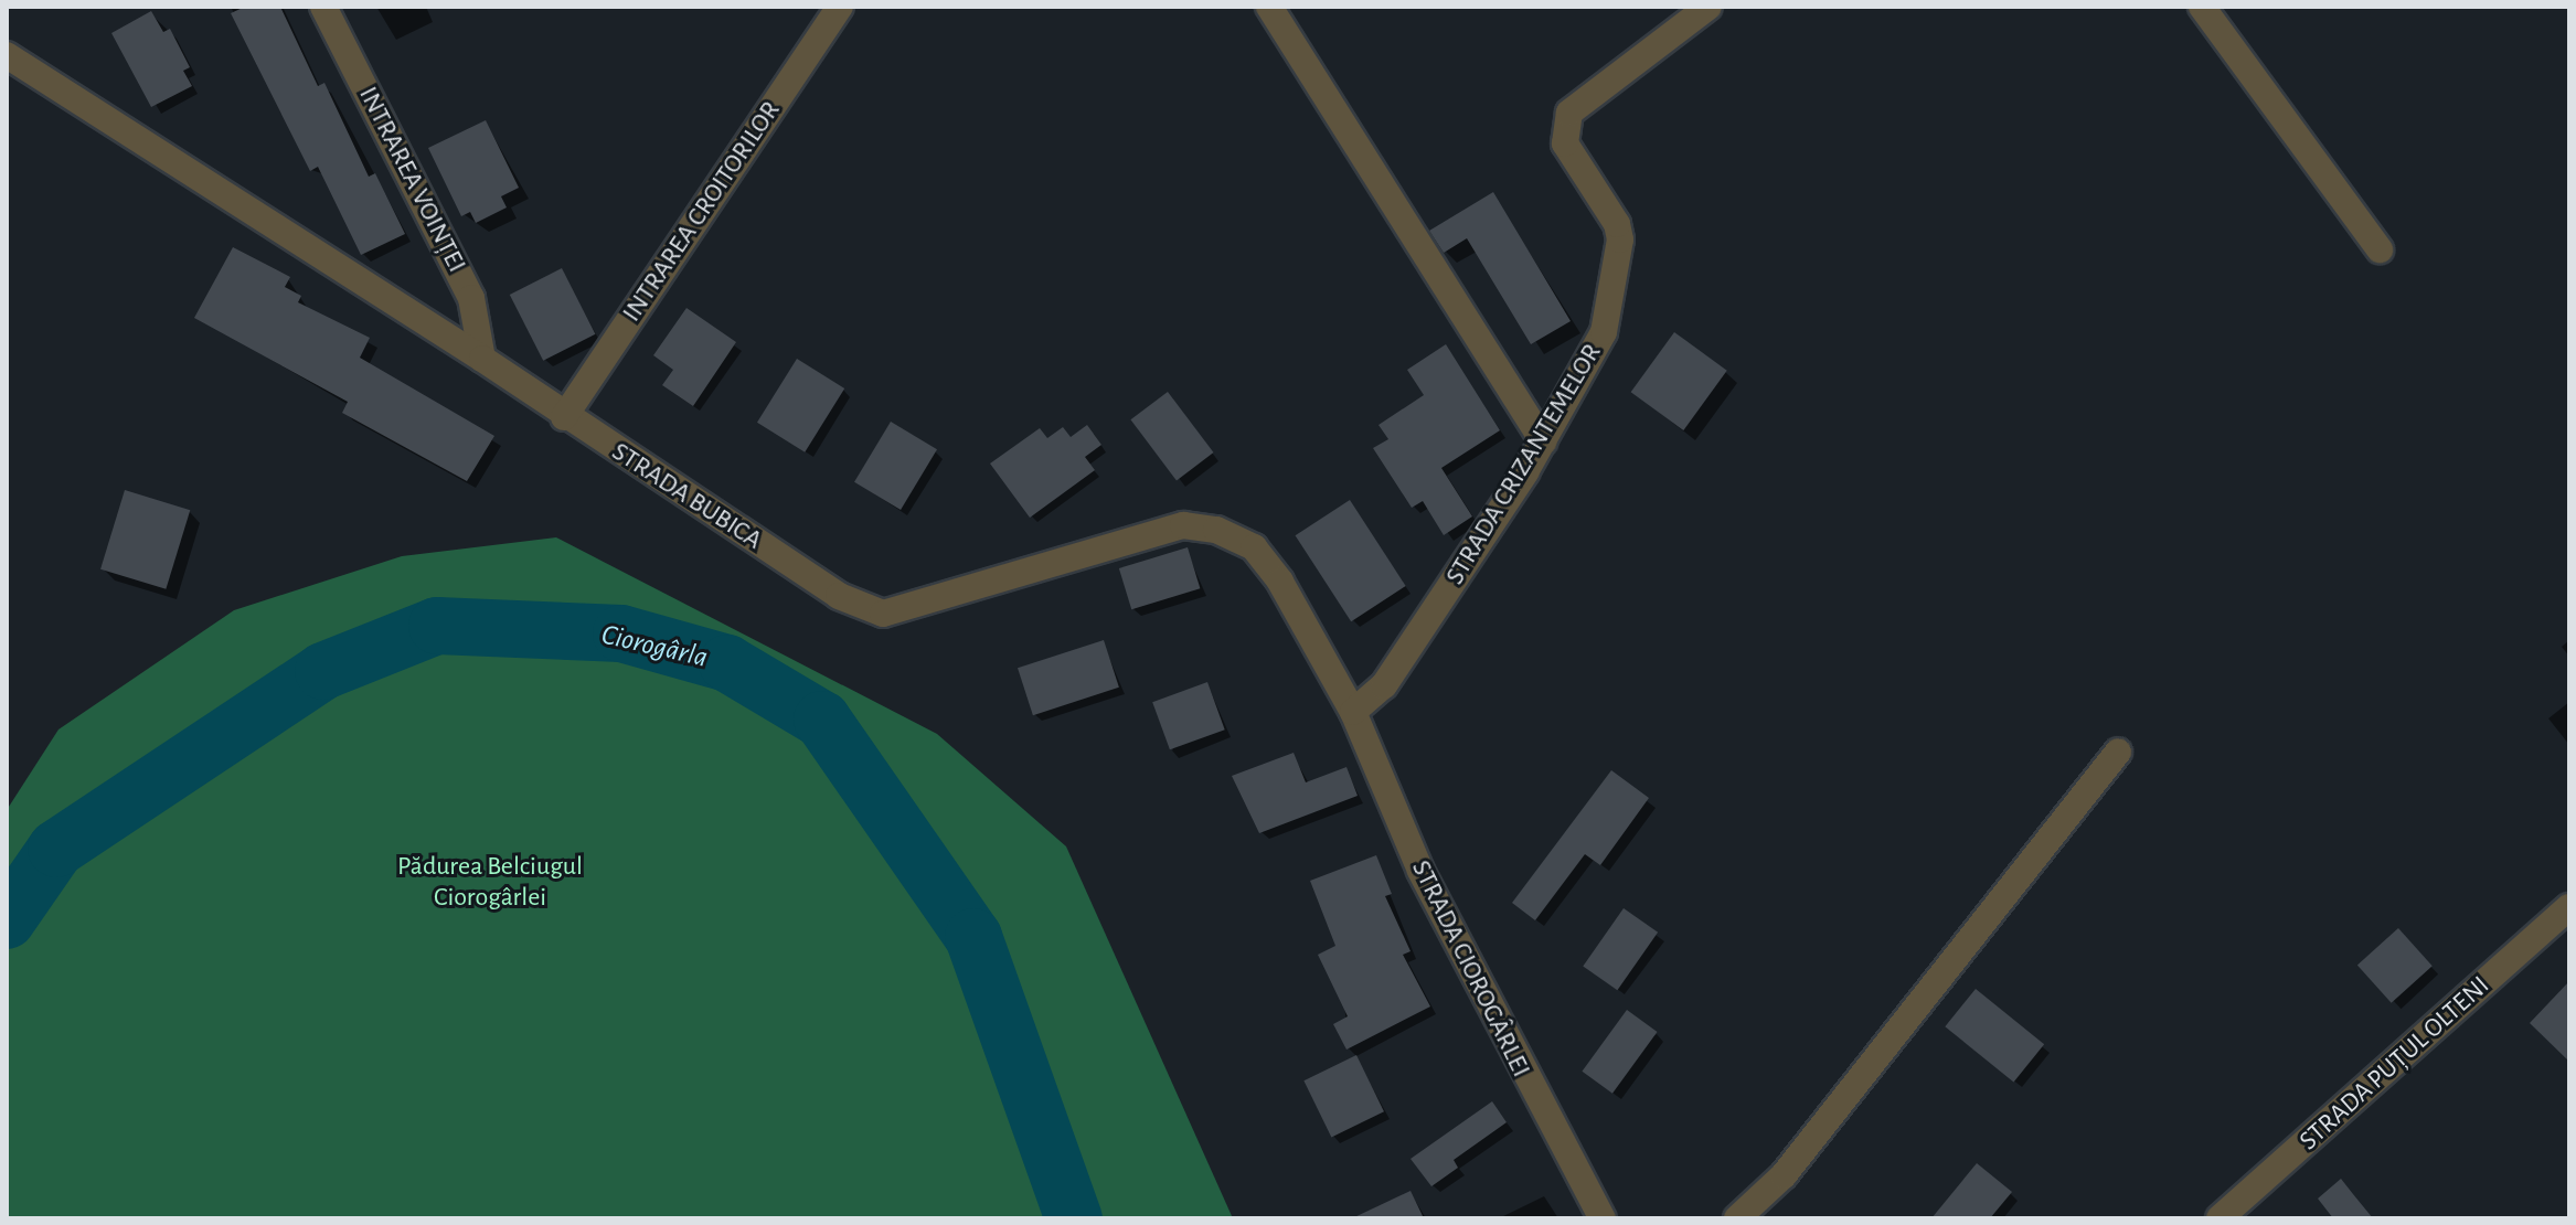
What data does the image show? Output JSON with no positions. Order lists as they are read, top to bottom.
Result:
{
  "streets": {
    "street": [
      "INTRAREA VOINȚEI",
      "INTRAREA CROITORILOR",
      "STRADA CRIZANTEMELOR",
      "STRADA BUBICA",
      "STRADA CIOROGÂRLEI",
      "STRADA PUȚUL OLTENI"
    ]
  },
  "crossings": [
    ["INTRAREA VOINȚEI", "STRADA BUBICA"],
    ["INTRAREA CROITORILOR", "STRADA BUBICA"],
    ["STRADA CRIZANTEMELOR", "STRADA BUBICA"],
    ["STRADA CRIZANTEMELOR", "STRADA CIOROGÂRLEI"],
    ["STRADA BUBICA", "STRADA CIOROGÂRLEI"]
  ],
  "water": ["Ciorogârla"],
  "parks": ["Pădurea Belciugul Ciorogârlei"]
}
